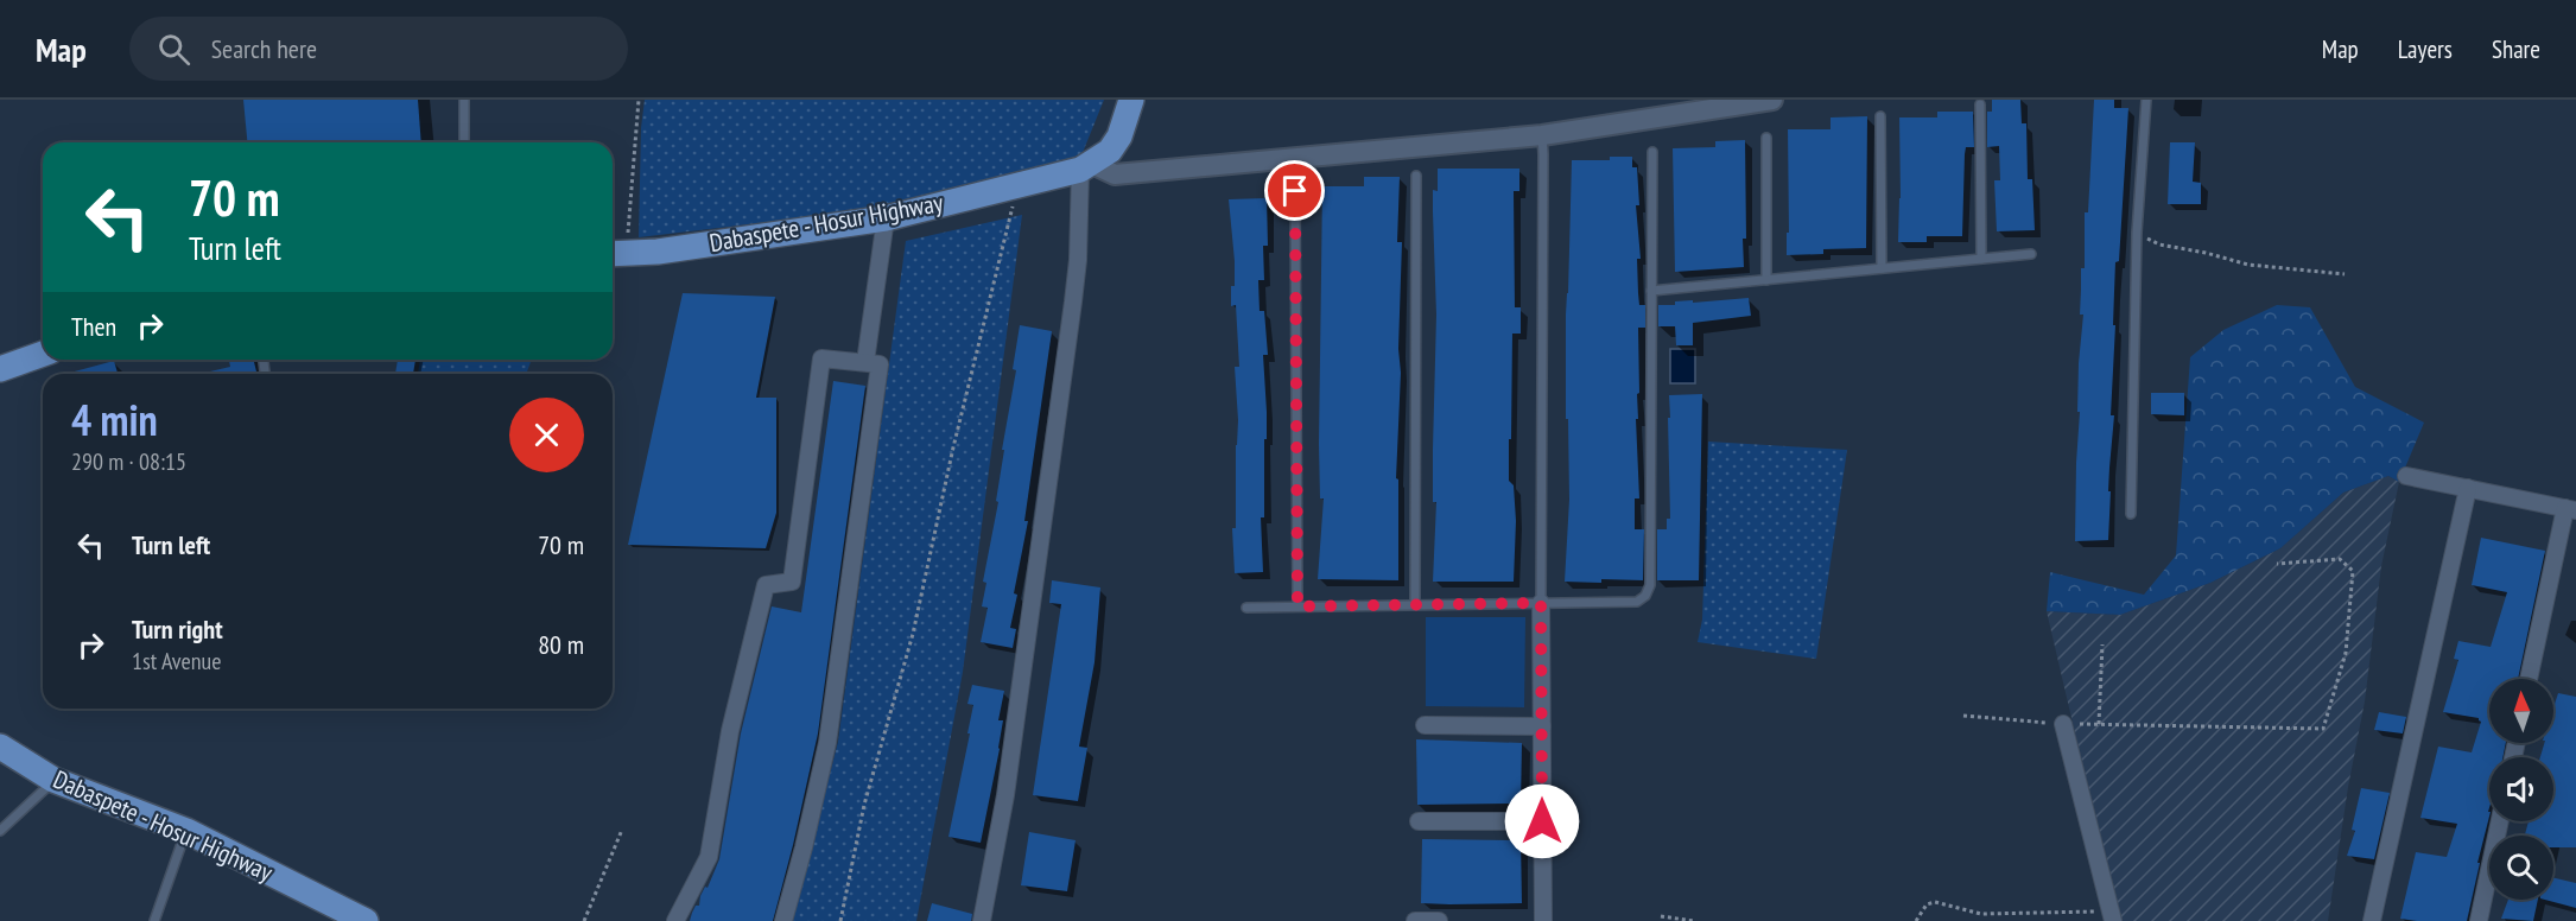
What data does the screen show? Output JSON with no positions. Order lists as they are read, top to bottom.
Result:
{
  "streets": {
    "highway": ["Dabaspete - Hosur Highway"]
  },
  "north": "top",
  "page": {
    "header": "Map",
    "search": "Search here",
    "nav": ["Map", "Layers", "Share"],
    "turn": ["70 m", "Turn left"],
    "then": "Then",
    "heading": ["4 min", "290 m · 08:15"],
    "list": [
      {
        "name": "Turn left",
        "value": "70 m"
      },
      {
        "name": "Turn right",
        "note": "1st Avenue",
        "value": "80 m"
      }
    ]
  }
}
